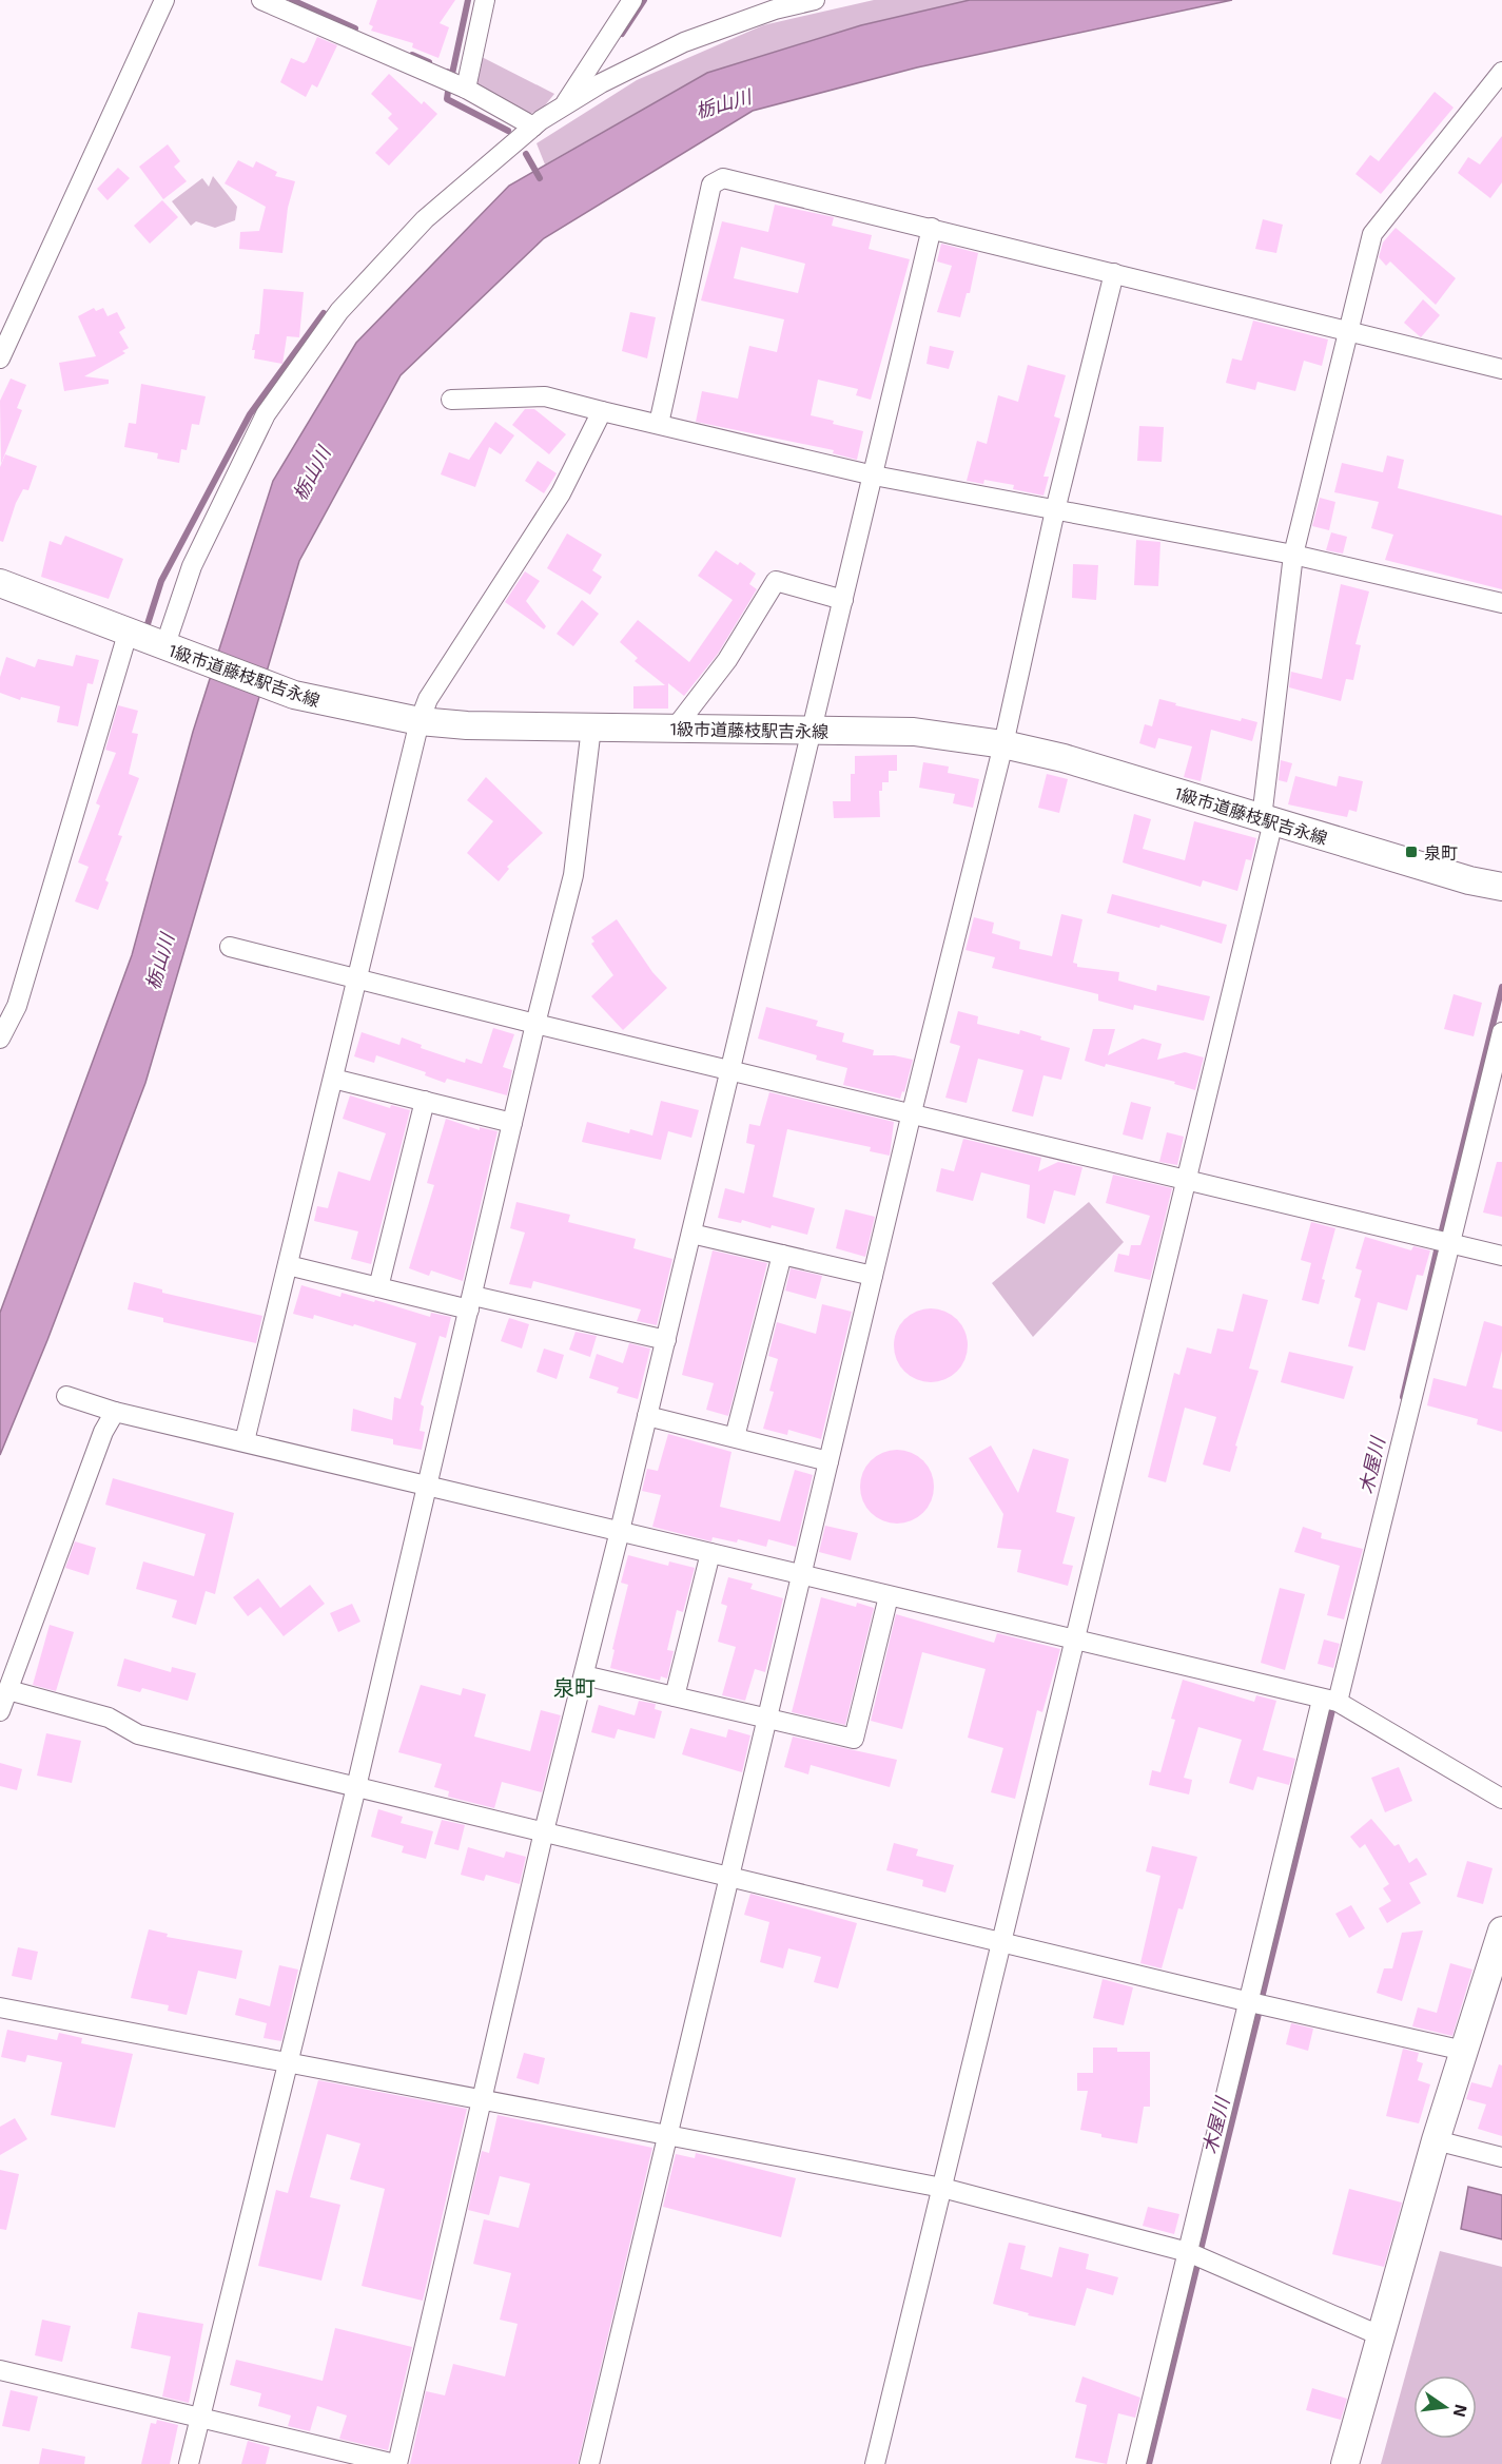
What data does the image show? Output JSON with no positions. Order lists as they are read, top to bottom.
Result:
{
  "streets": {
    "street": ["1級市道藤枝駅吉永線"]
  },
  "districts": ["泉町"],
  "water": ["栃山川", "木屋川"],
  "places": {
    "transit": ["泉町"]
  },
  "north": "right"
}
